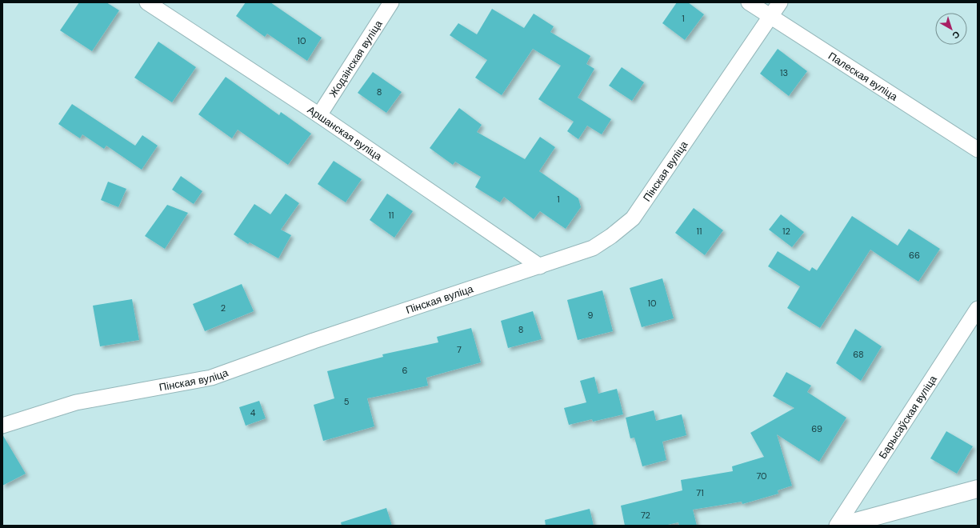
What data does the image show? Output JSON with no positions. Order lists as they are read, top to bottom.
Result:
{
  "streets": {
    "street": [
      "Жодзінская вуліца",
      "Палеская вуліца",
      "Аршанская вуліца",
      "Пінская вуліца",
      "Барысаўская вуліца"
    ]
  },
  "crossings": [
    ["Жодзінская вуліца", "Аршанская вуліца"],
    ["Палеская вуліца", "Пінская вуліца"],
    ["Аршанская вуліца", "Пінская вуліца"]
  ],
  "house_numbers": [
    "1",
    "10",
    "13",
    "8",
    "1",
    "11",
    "11",
    "12",
    "66",
    "10",
    "2",
    "9",
    "8",
    "7",
    "68",
    "6",
    "5",
    "4",
    "69",
    "70",
    "71",
    "72"
  ],
  "north": "bottom right"
}
